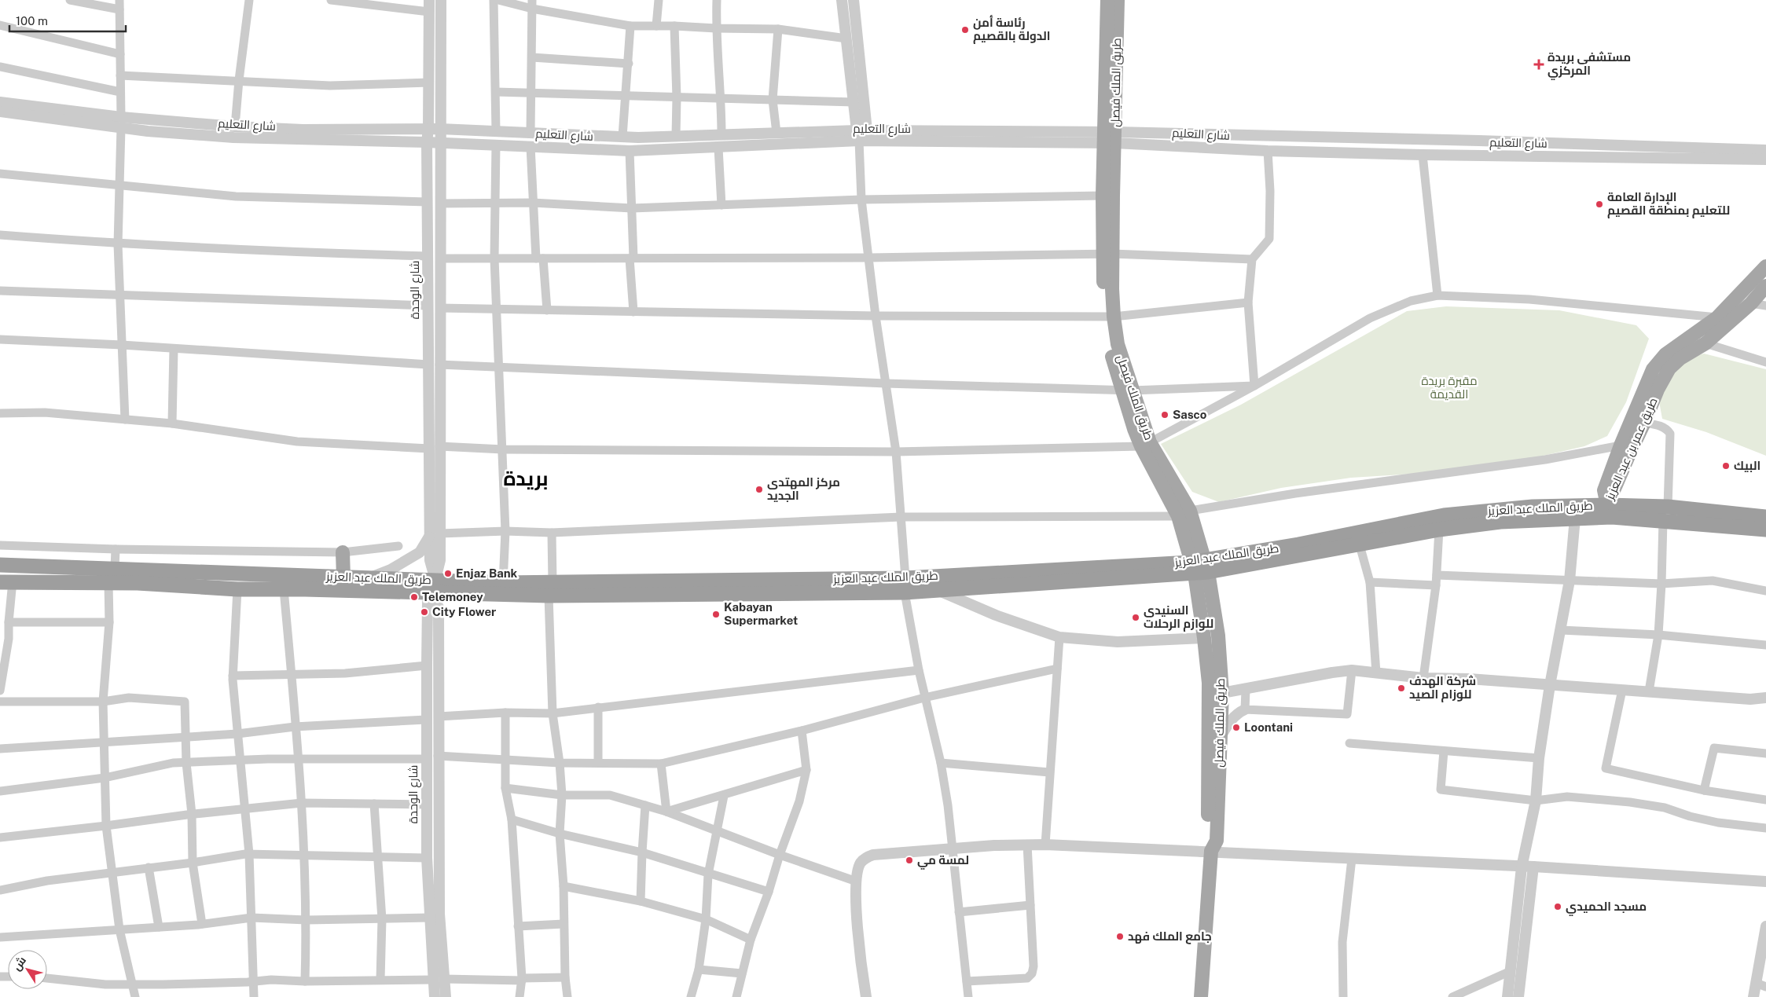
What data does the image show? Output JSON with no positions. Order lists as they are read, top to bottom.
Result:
{
  "streets": {
    "highway": ["طريق الملك عبد العزيز"],
    "main road": ["طريق الملك فيصل", "طريق عمر بن عبد العزيز"],
    "street": ["شارع التعليم", "شارع الوحدة"]
  },
  "crossings": [
    ["طريق الملك فيصل", "شارع التعليم"],
    ["طريق الملك فيصل", "طريق الملك عبد العزيز"],
    ["شارع التعليم", "شارع الوحدة"],
    ["شارع الوحدة", "طريق الملك عبد العزيز"],
    ["طريق عمر بن عبد العزيز", "طريق الملك عبد العزيز"]
  ],
  "districts": ["بريدة"],
  "parks": ["مقبرة بريدة القديمة"],
  "places": {
    "other": [
      "رئاسة أمن الدولة بالقصيم",
      "الإدارة العامة للتعليم بمنطقة القصيم",
      "Sasco",
      "البيك",
      "مركز المهتدى الجديد",
      "Enjaz Bank",
      "Telemoney",
      "City Flower",
      "Kabayan Supermarket",
      "السنيدي للوازم الرحلات",
      "شركة الهدف للوزام الصيد",
      "Loontani",
      "لمسة مي",
      "مسجد الحميدي",
      "جامع الملك فهد"
    ],
    "health": ["مستشفى بريدة المركزي"]
  },
  "scale_bar": "100 m",
  "north": "top left"
}
